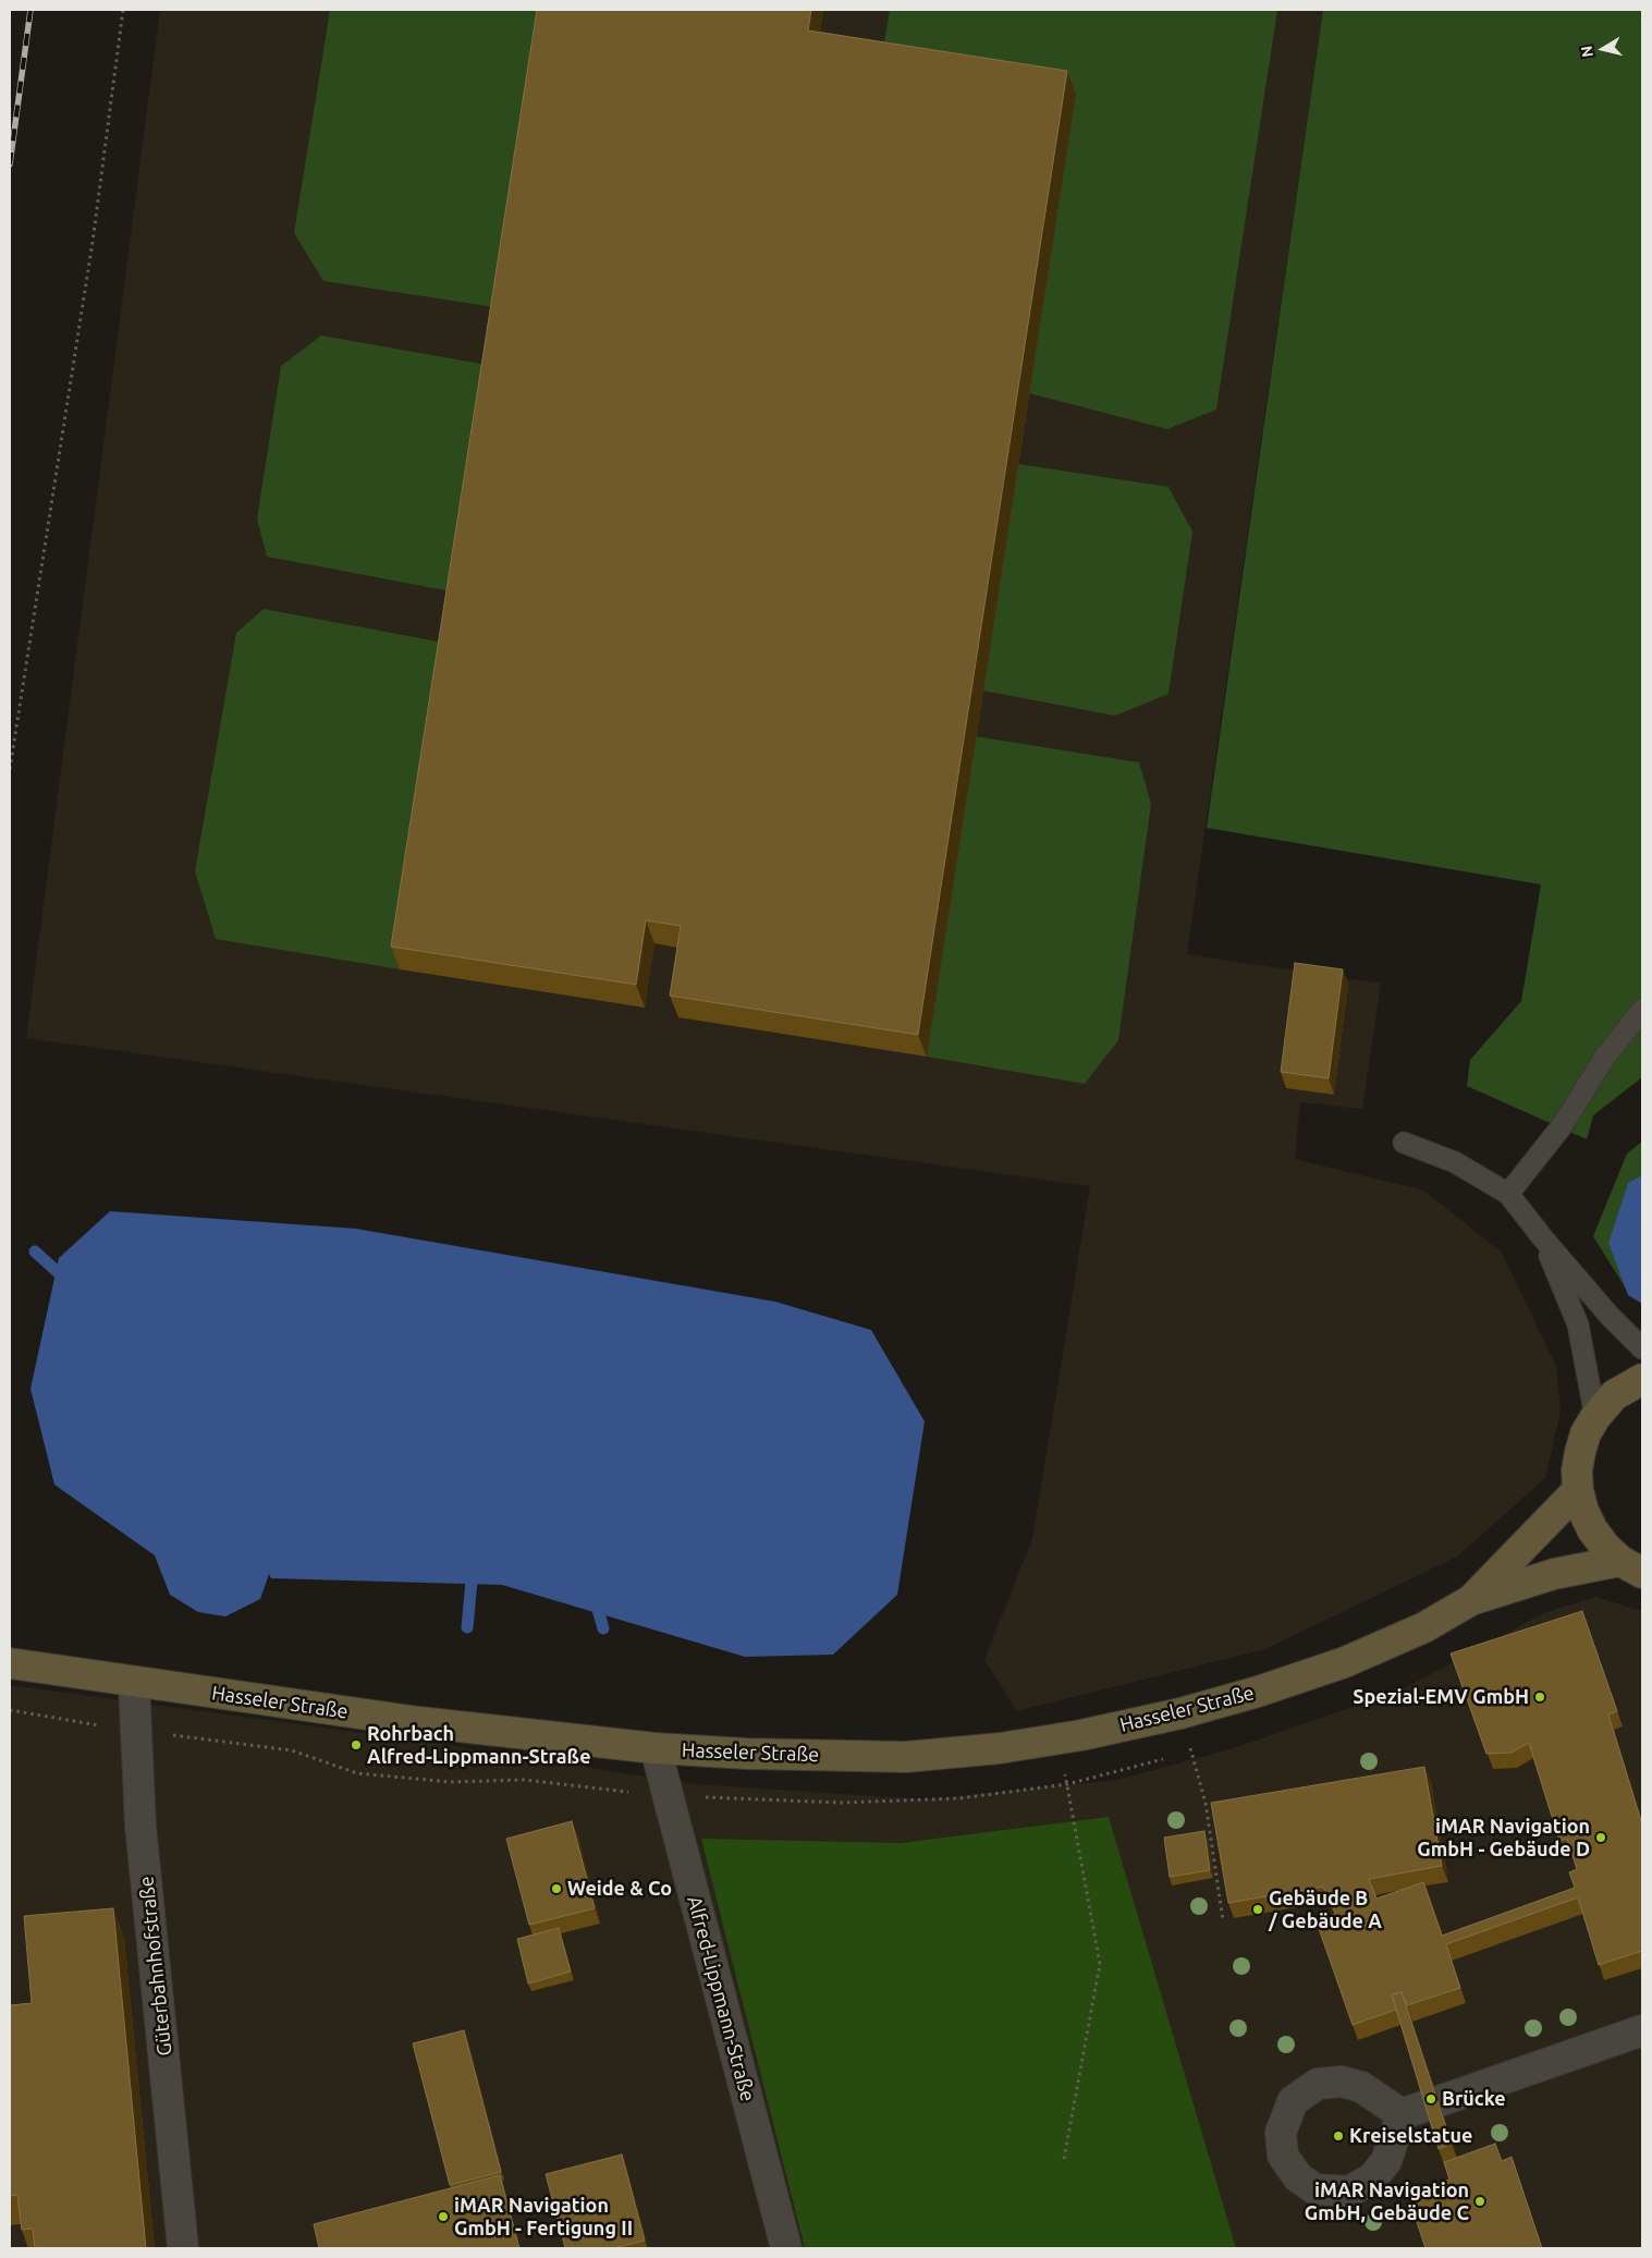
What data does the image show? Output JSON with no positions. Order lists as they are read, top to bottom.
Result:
{
  "streets": {
    "street": ["Hasseler Straße", "Güterbahnhofstraße", "Alfred-Lippmann-Straße"]
  },
  "crossings": [
    ["Hasseler Straße", "Güterbahnhofstraße"],
    ["Hasseler Straße", "Alfred-Lippmann-Straße"]
  ],
  "places": [
    "Spezial-EMV GmbH",
    "Rohrbach Alfred-Lippmann-Straße",
    "iMAR Navigation GmbH - Gebäude D",
    "Weide & Co",
    "Gebäude B / Gebäude A",
    "Brücke",
    "Kreiselstatue",
    "iMAR Navigation GmbH, Gebäude C",
    "iMAR Navigation GmbH - Fertigung II"
  ],
  "north": "left"
}
